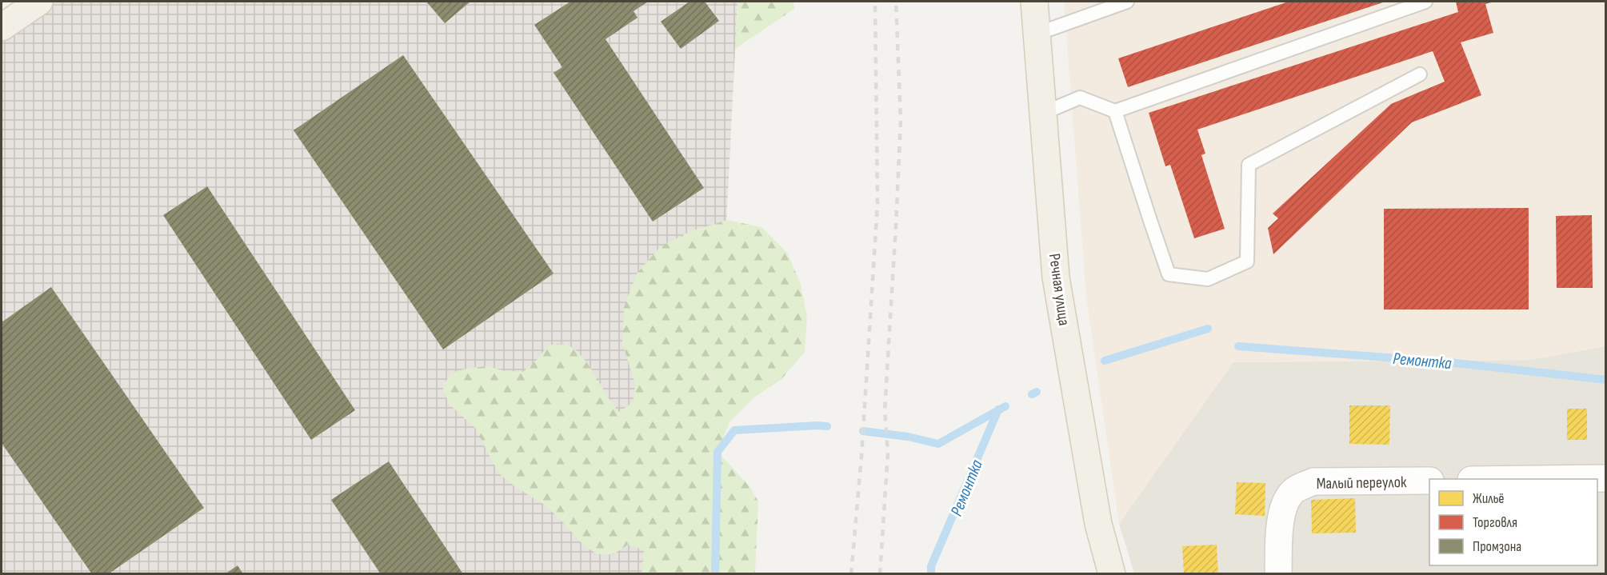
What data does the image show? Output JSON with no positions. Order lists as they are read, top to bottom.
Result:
{
  "streets": {
    "main road": ["Речная улица"],
    "street": ["Малый переулок"]
  },
  "water": ["Ремонтка"],
  "legend": ["Жильё", "Торговля", "Промзона"]
}
